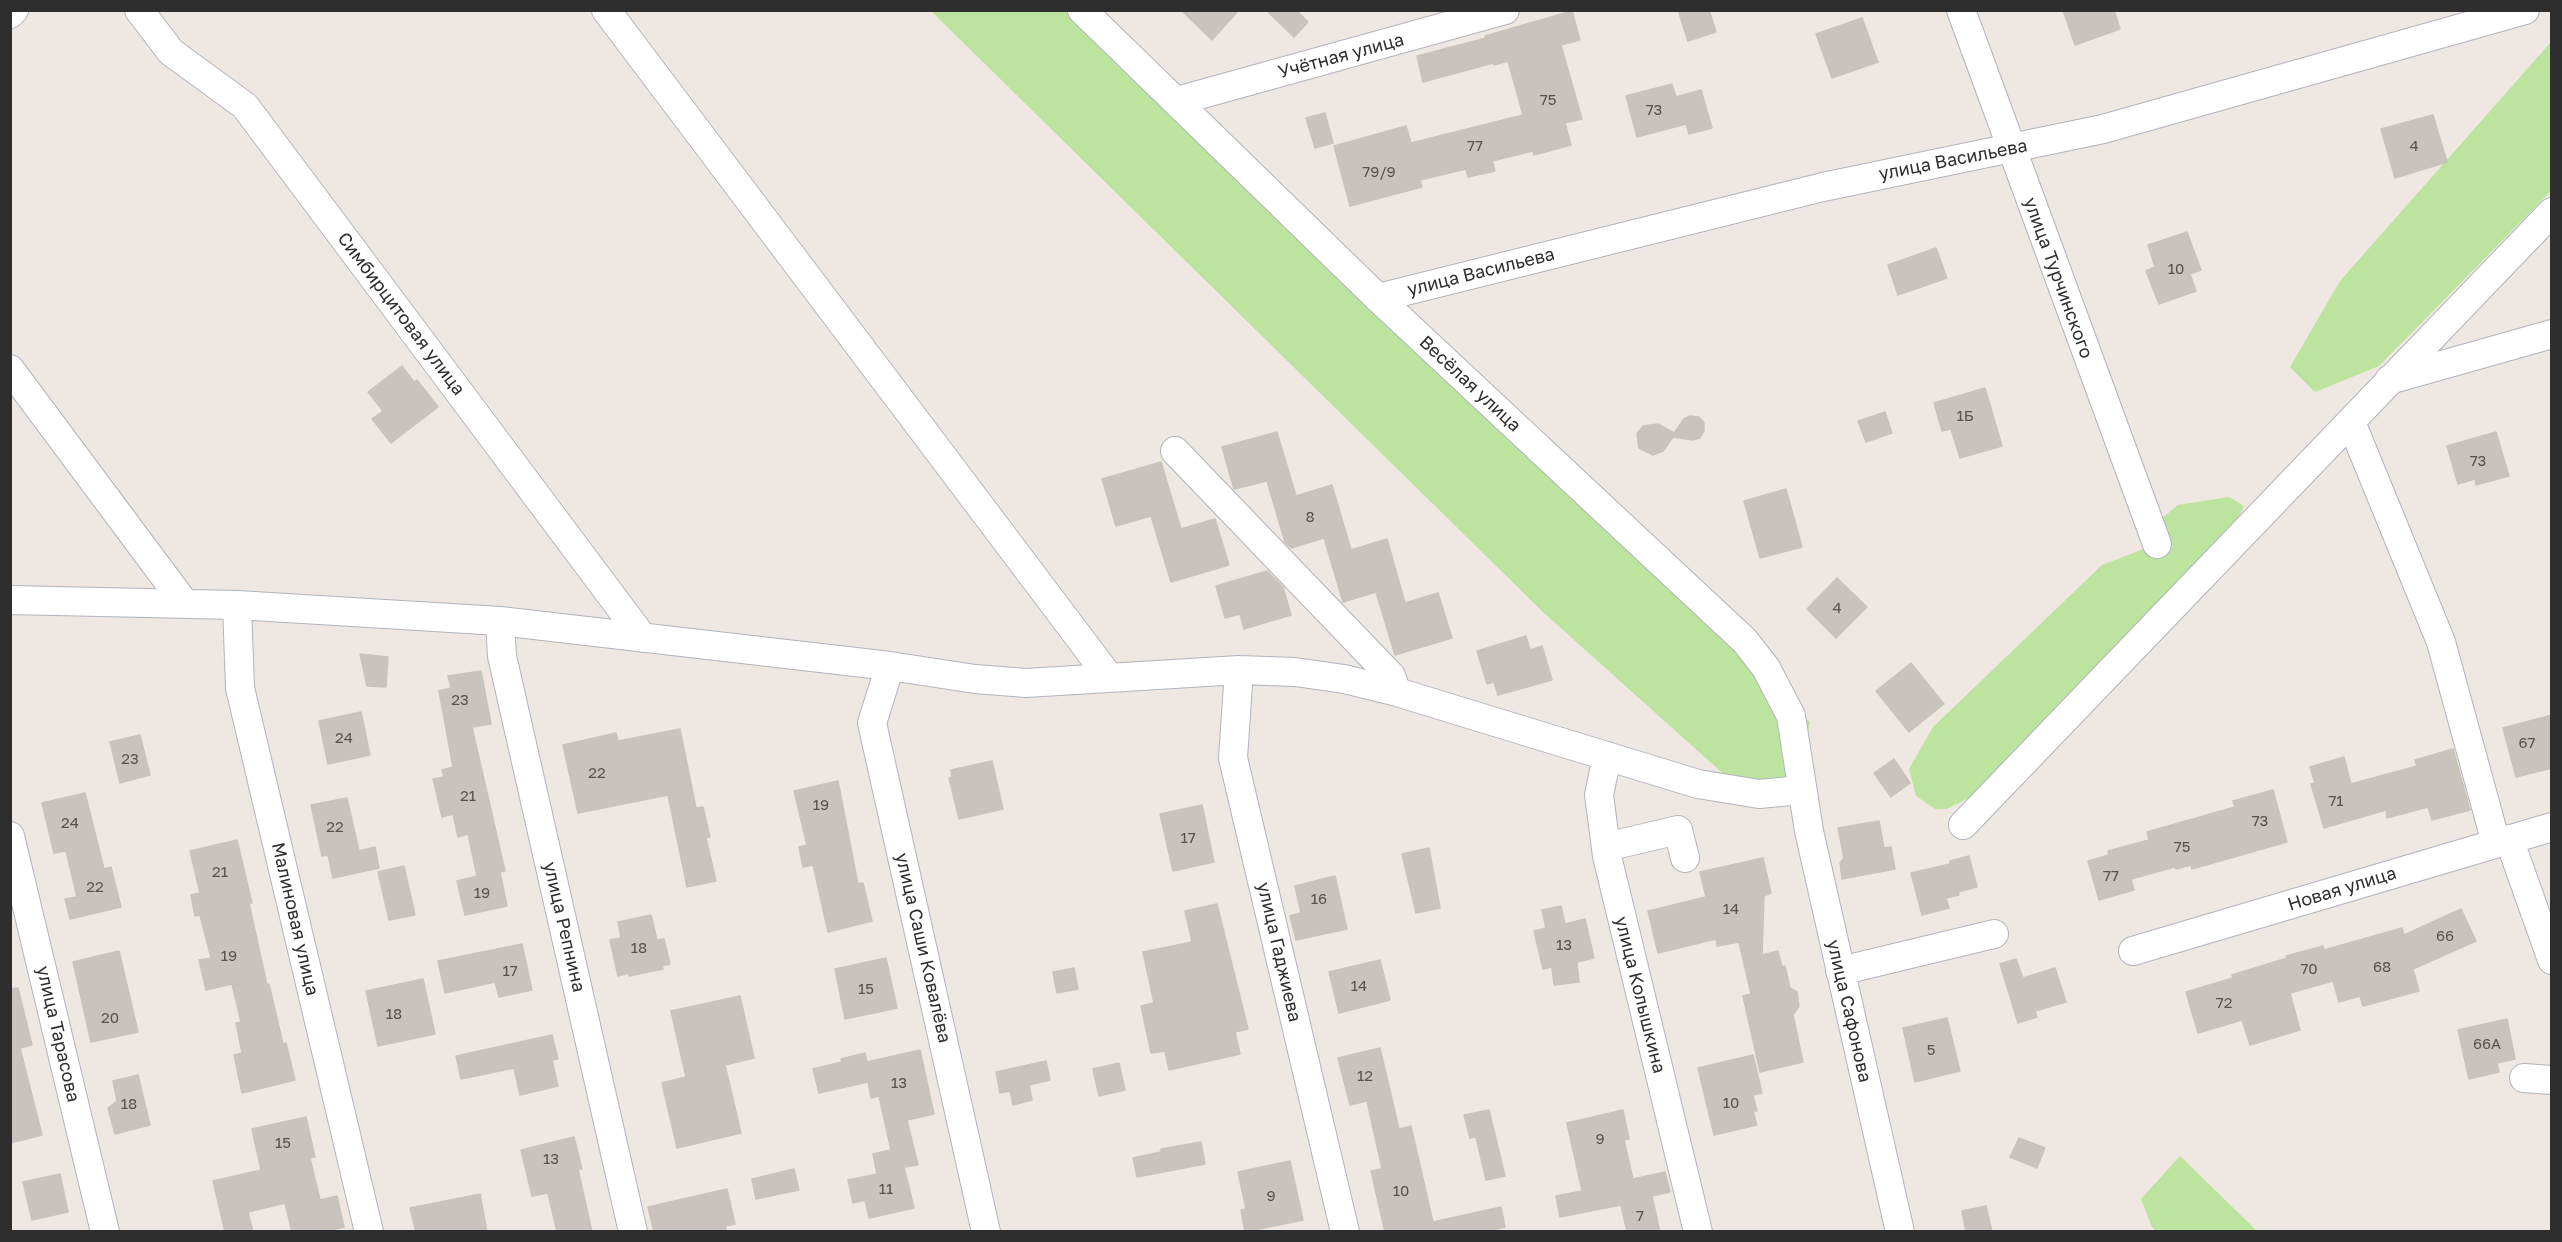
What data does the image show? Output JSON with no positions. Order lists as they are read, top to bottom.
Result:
{
  "streets": {
    "street": [
      "Учётная улица",
      "улица Васильева",
      "улица Турчинского",
      "Симбирцитовая улица",
      "Весёлая улица",
      "Новая улица",
      "Малиновая улица",
      "улица Репнина",
      "улица Саши Ковалёва",
      "улица Гаджиева",
      "улица Колышкина",
      "улица Сафонова",
      "улица Тарасова"
    ]
  },
  "crossings": [
    ["Учётная улица", "Весёлая улица"],
    ["улица Васильева", "улица Турчинского"],
    ["улица Васильева", "Весёлая улица"],
    ["Весёлая улица", "улица Сафонова"]
  ],
  "house_numbers": [
    "75",
    "73",
    "77",
    "4",
    "79/9",
    "10",
    "1Б",
    "73",
    "8",
    "4",
    "23",
    "24",
    "67",
    "23",
    "22",
    "21",
    "71",
    "19",
    "73",
    "24",
    "22",
    "17",
    "75",
    "21",
    "77",
    "22",
    "19",
    "16",
    "14",
    "66",
    "13",
    "18",
    "19",
    "68",
    "70",
    "17",
    "14",
    "15",
    "72",
    "18",
    "20",
    "66А",
    "5",
    "12",
    "13",
    "10",
    "18",
    "9",
    "15",
    "13",
    "11",
    "10",
    "9",
    "7"
  ]
}
